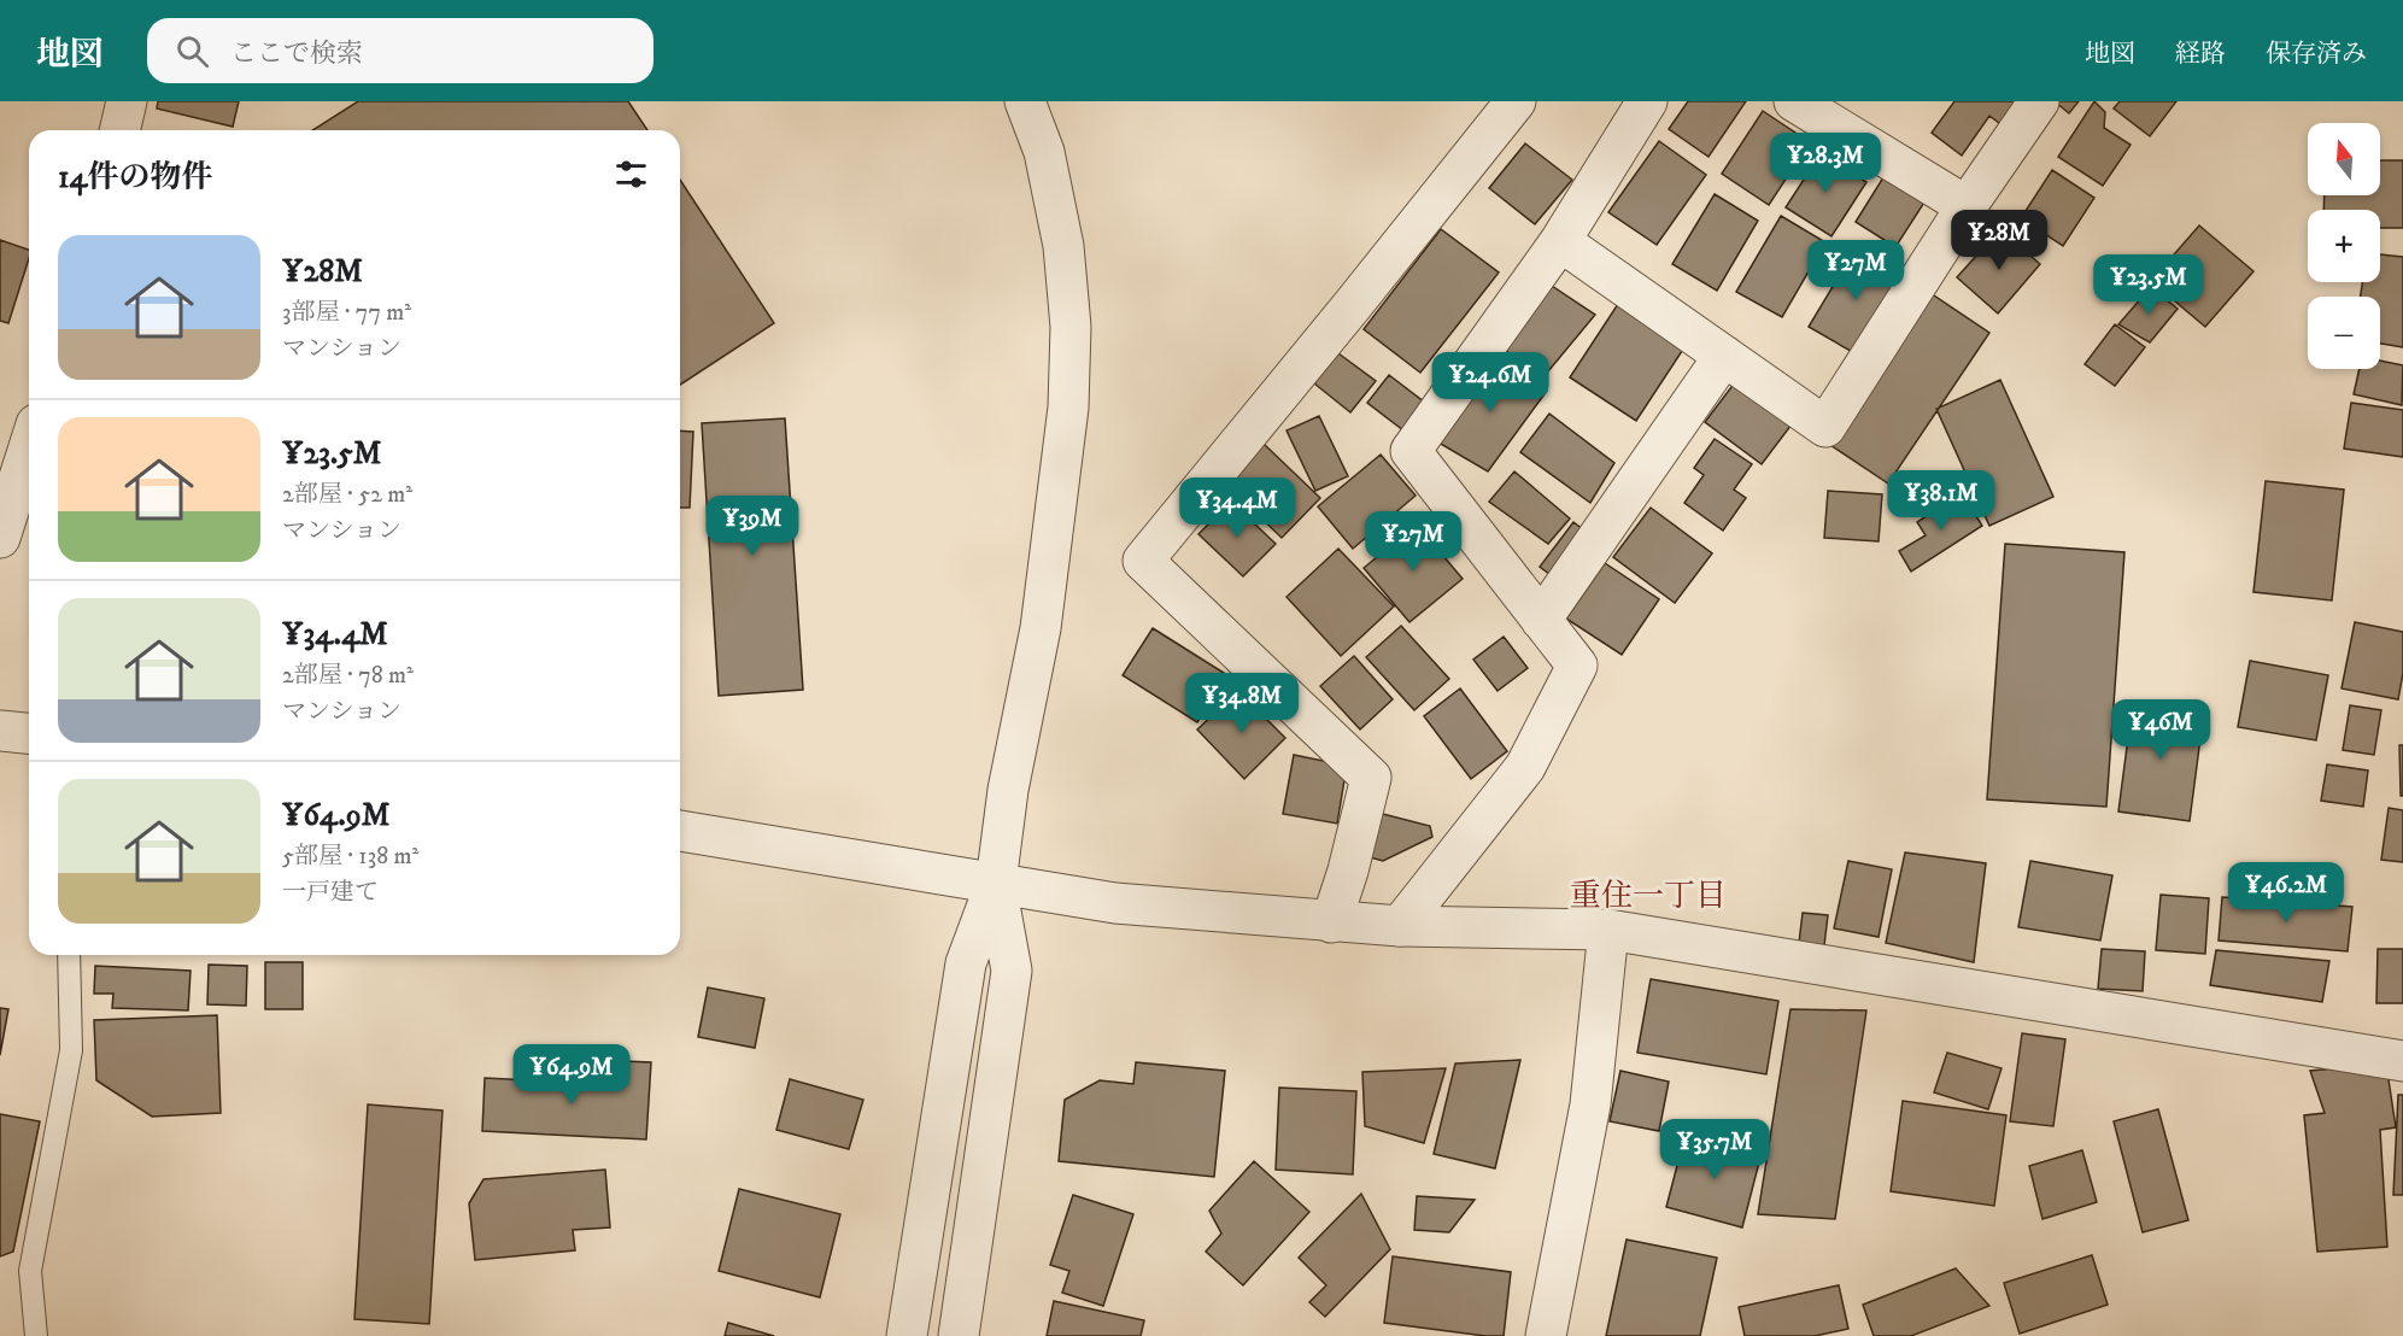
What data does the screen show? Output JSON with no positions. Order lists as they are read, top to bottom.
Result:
{
  "districts": ["重住一丁目"],
  "north": "top",
  "page": {
    "header": "地図",
    "search": "ここで検索",
    "nav": ["地図", "経路", "保存済み"],
    "map_buttons": ["+", "−"],
    "heading": "14件の物件",
    "price": [
      "¥28.3M",
      "¥28M",
      "¥27M",
      "¥23.5M",
      "¥24.6M",
      "¥38.1M",
      "¥34.4M",
      "¥39M",
      "¥27M",
      "¥34.8M",
      "¥46M",
      "¥46.2M",
      "¥64.9M",
      "¥35.7M"
    ],
    "list": [
      {
        "name": "¥28M",
        "note": "3部屋 · 77 m² · マンション"
      },
      {
        "name": "¥23.5M",
        "note": "2部屋 · 52 m² · マンション"
      },
      {
        "name": "¥34.4M",
        "note": "2部屋 · 78 m² · マンション"
      },
      {
        "name": "¥64.9M",
        "note": "5部屋 · 138 m² · 一戸建て"
      }
    ]
  }
}
